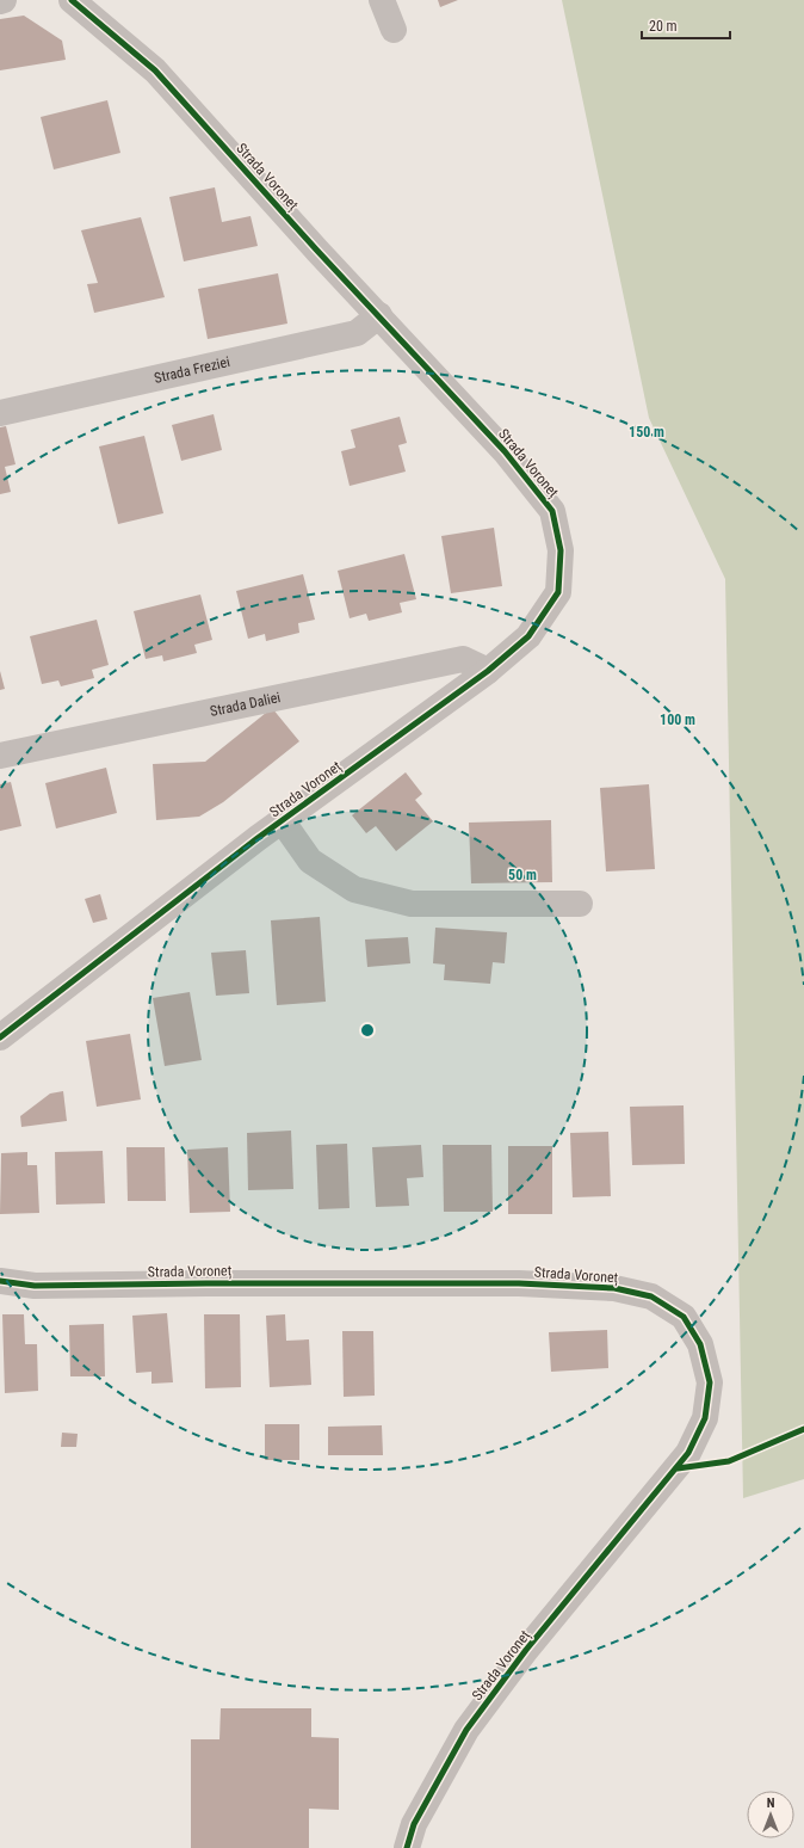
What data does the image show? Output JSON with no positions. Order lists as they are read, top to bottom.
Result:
{
  "streets": {
    "street": ["Strada Voroneț", "Strada Freziei", "Strada Daliei"]
  },
  "crossings": [
    ["Strada Voroneț", "Strada Freziei"],
    ["Strada Voroneț", "Strada Daliei"]
  ],
  "scale_bar": "20 m",
  "north": "top",
  "rings": ["150 m", "100 m", "50 m"]
}
